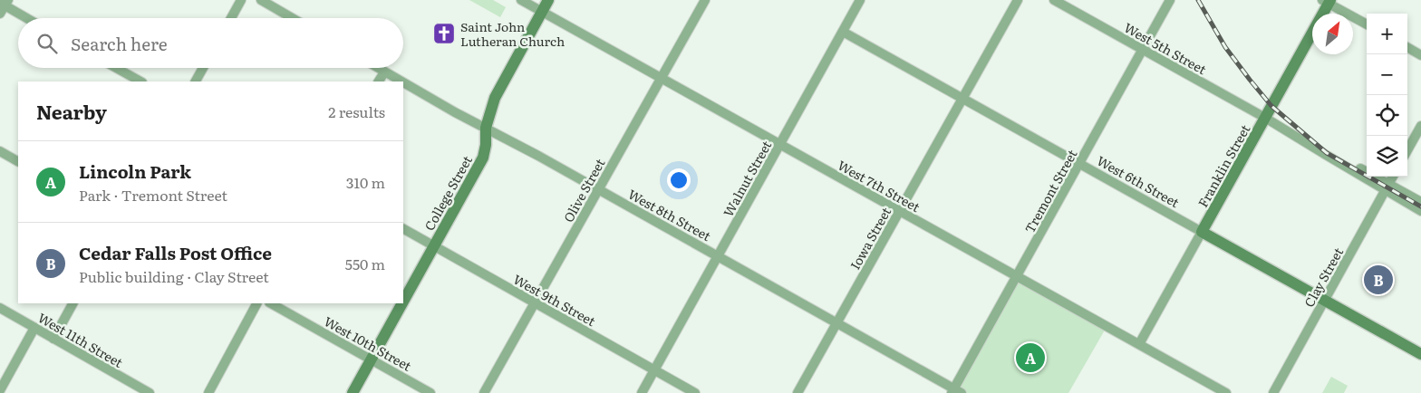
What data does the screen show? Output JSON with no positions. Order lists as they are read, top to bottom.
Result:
{
  "streets": {
    "street": [
      "West 5th Street",
      "Franklin Street",
      "Walnut Street",
      "West 6th Street",
      "West 7th Street",
      "Olive Street",
      "Tremont Street",
      "College Street",
      "West 8th Street",
      "Iowa Street",
      "Clay Street",
      "West 9th Street",
      "West 11th Street",
      "West 10th Street"
    ]
  },
  "crossings": [
    ["West 5th Street", "Franklin Street"],
    ["West 5th Street", "Tremont Street"],
    ["West 5th Street", "Clay Street"],
    ["Franklin Street", "West 6th Street"],
    ["Franklin Street", "West 7th Street"],
    ["Walnut Street", "West 6th Street"],
    ["Walnut Street", "West 7th Street"],
    ["Walnut Street", "West 8th Street"],
    ["Walnut Street", "West 9th Street"],
    ["West 6th Street", "Tremont Street"],
    ["West 6th Street", "Iowa Street"],
    ["West 6th Street", "Clay Street"],
    ["West 7th Street", "Olive Street"],
    ["West 7th Street", "Tremont Street"],
    ["West 7th Street", "College Street"],
    ["West 7th Street", "Iowa Street"],
    ["Olive Street", "West 8th Street"],
    ["Olive Street", "West 9th Street"],
    ["Tremont Street", "West 8th Street"],
    ["College Street", "West 8th Street"],
    ["College Street", "West 9th Street"],
    ["College Street", "West 10th Street"],
    ["West 8th Street", "Iowa Street"]
  ],
  "places": {
    "church": ["Saint John Lutheran Church"]
  },
  "north": "top right",
  "page": {
    "map_buttons": ["+", "−"],
    "search": "Search here",
    "heading": ["Nearby", "2 results"],
    "list": [
      {
        "mark": "A",
        "name": "Lincoln Park",
        "note": "Park · Tremont Street",
        "value": "310 m"
      },
      {
        "mark": "B",
        "name": "Cedar Falls Post Office",
        "note": "Public building · Clay Street",
        "value": "550 m"
      }
    ],
    "pins": ["B", "A"]
  }
}
